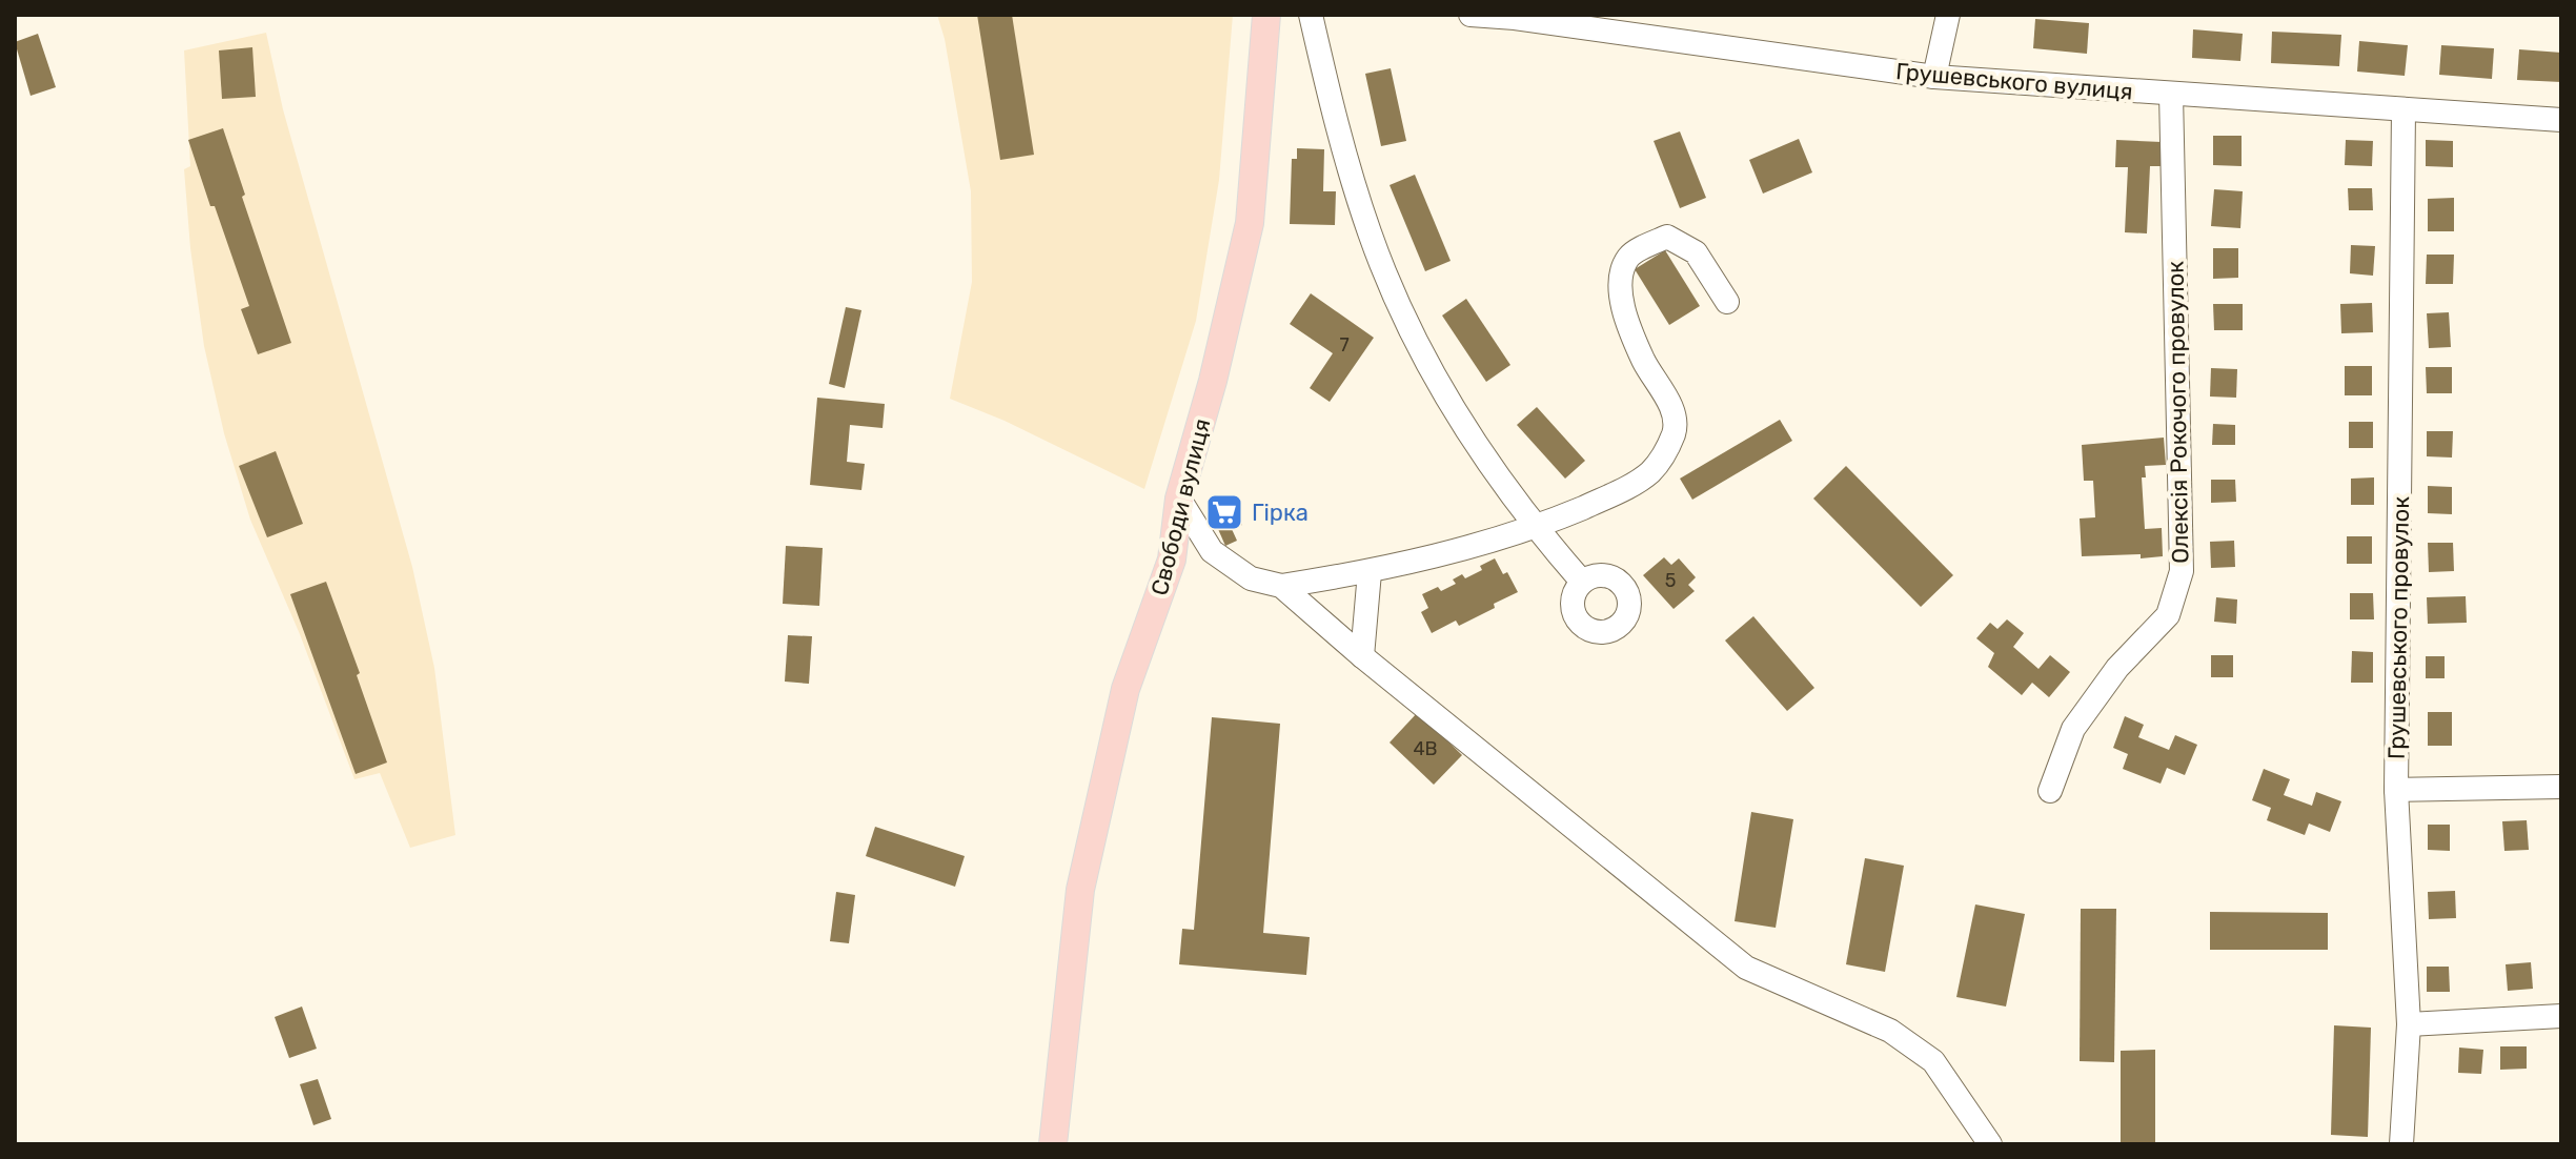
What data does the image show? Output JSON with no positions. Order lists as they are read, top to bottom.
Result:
{
  "streets": {
    "main road": ["Свободи вулиця"],
    "street": ["Грушевського вулиця", "Олексія Рокочого провулок", "Грушевського провулок"]
  },
  "crossings": [
    ["Грушевського вулиця", "Олексія Рокочого провулок"],
    ["Грушевського вулиця", "Грушевського провулок"]
  ],
  "places": {
    "supermarket": ["Гірка"]
  },
  "house_numbers": ["7", "5", "4В"]
}
